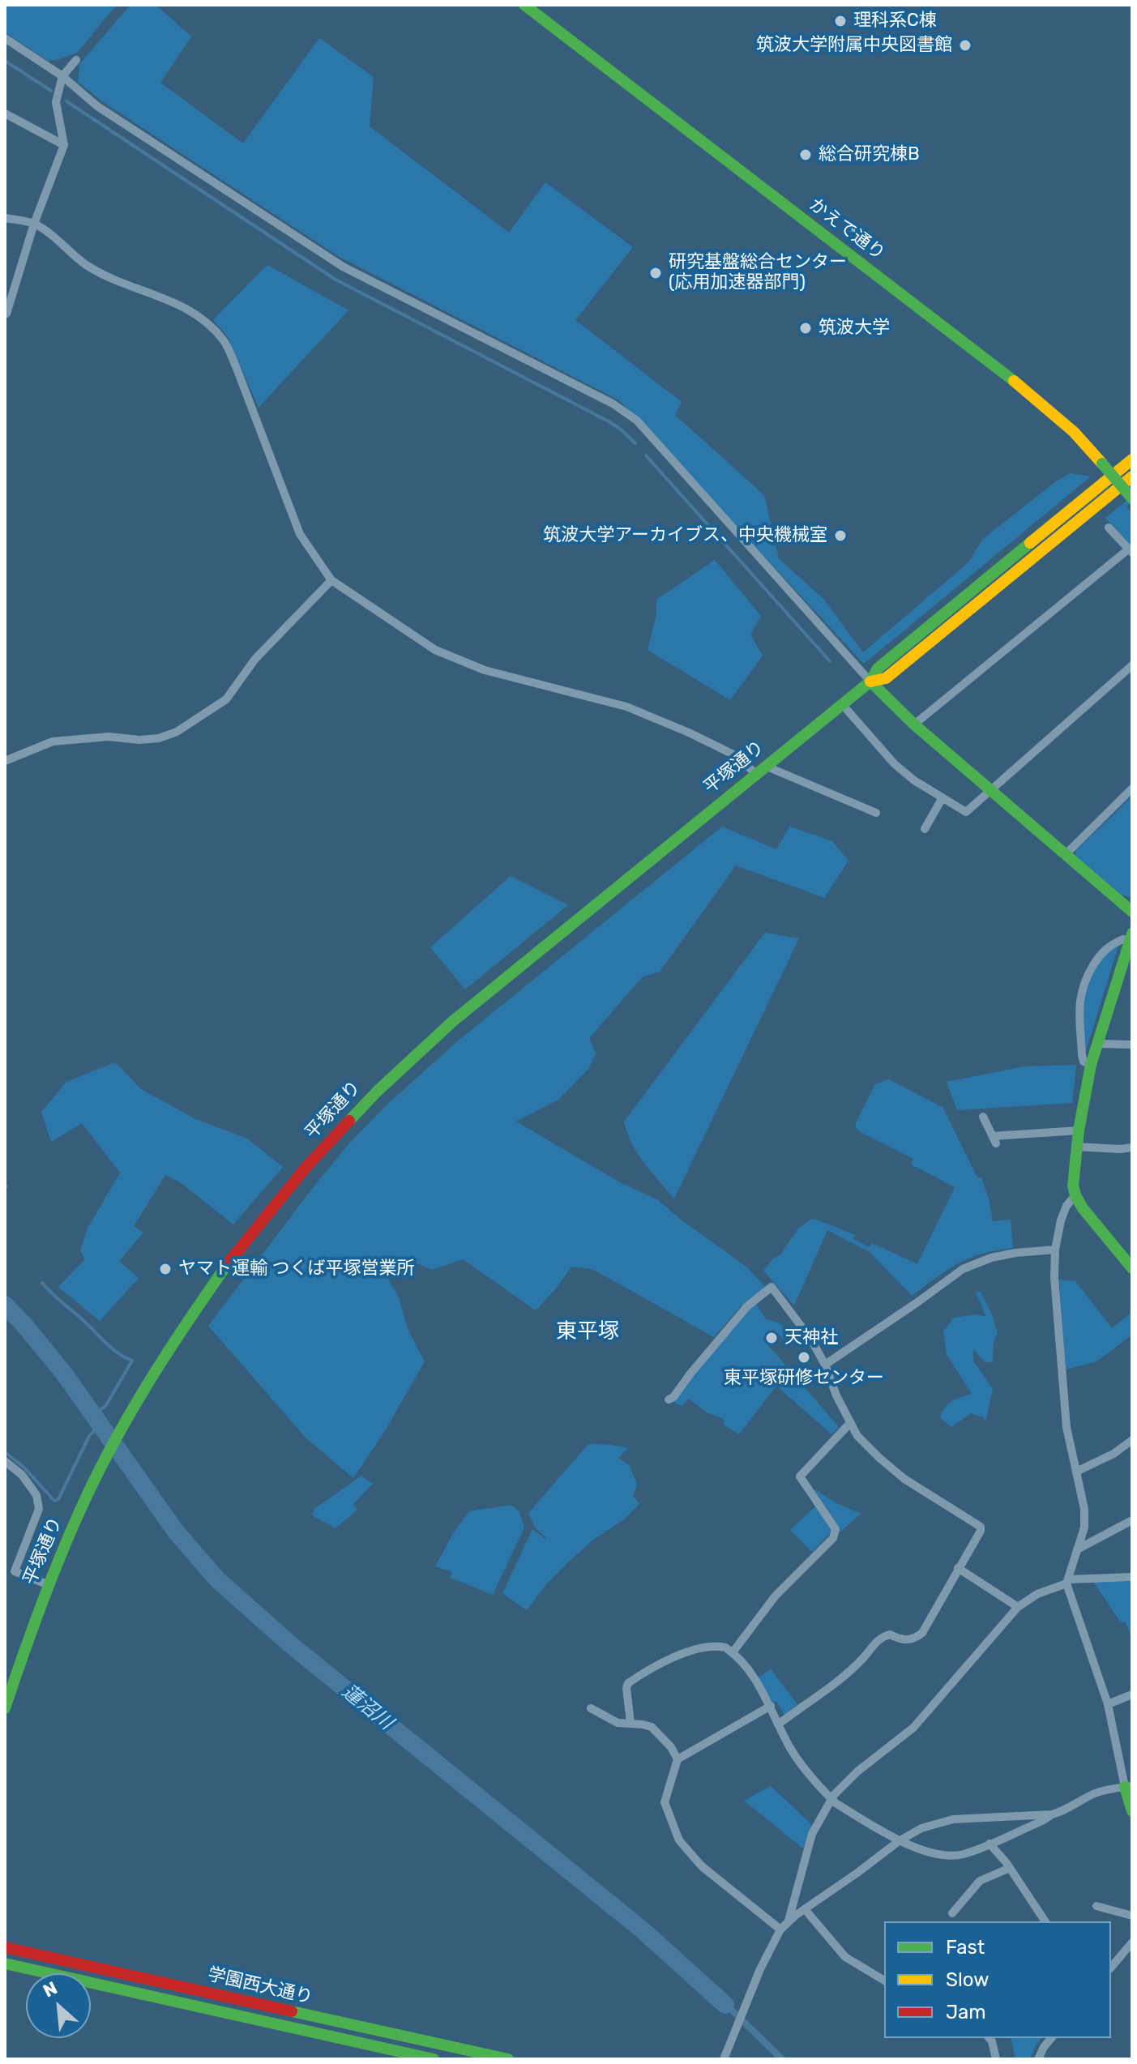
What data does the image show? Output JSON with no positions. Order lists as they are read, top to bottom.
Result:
{
  "streets": {
    "main road": ["かえで通り", "平塚通り", "学園西大通り"]
  },
  "districts": ["東平塚"],
  "water": ["蓮沼川"],
  "places": [
    "理科系C棟",
    "筑波大学附属中央図書館",
    "総合研究棟B",
    "研究基盤総合センター (応用加速器部門)",
    "筑波大学",
    "筑波大学アーカイブス、中央機械室",
    "ヤマト運輸 つくば平塚営業所",
    "天神社",
    "東平塚研修センター"
  ],
  "legend": ["Fast", "Slow", "Jam"],
  "north": "top left"
}
